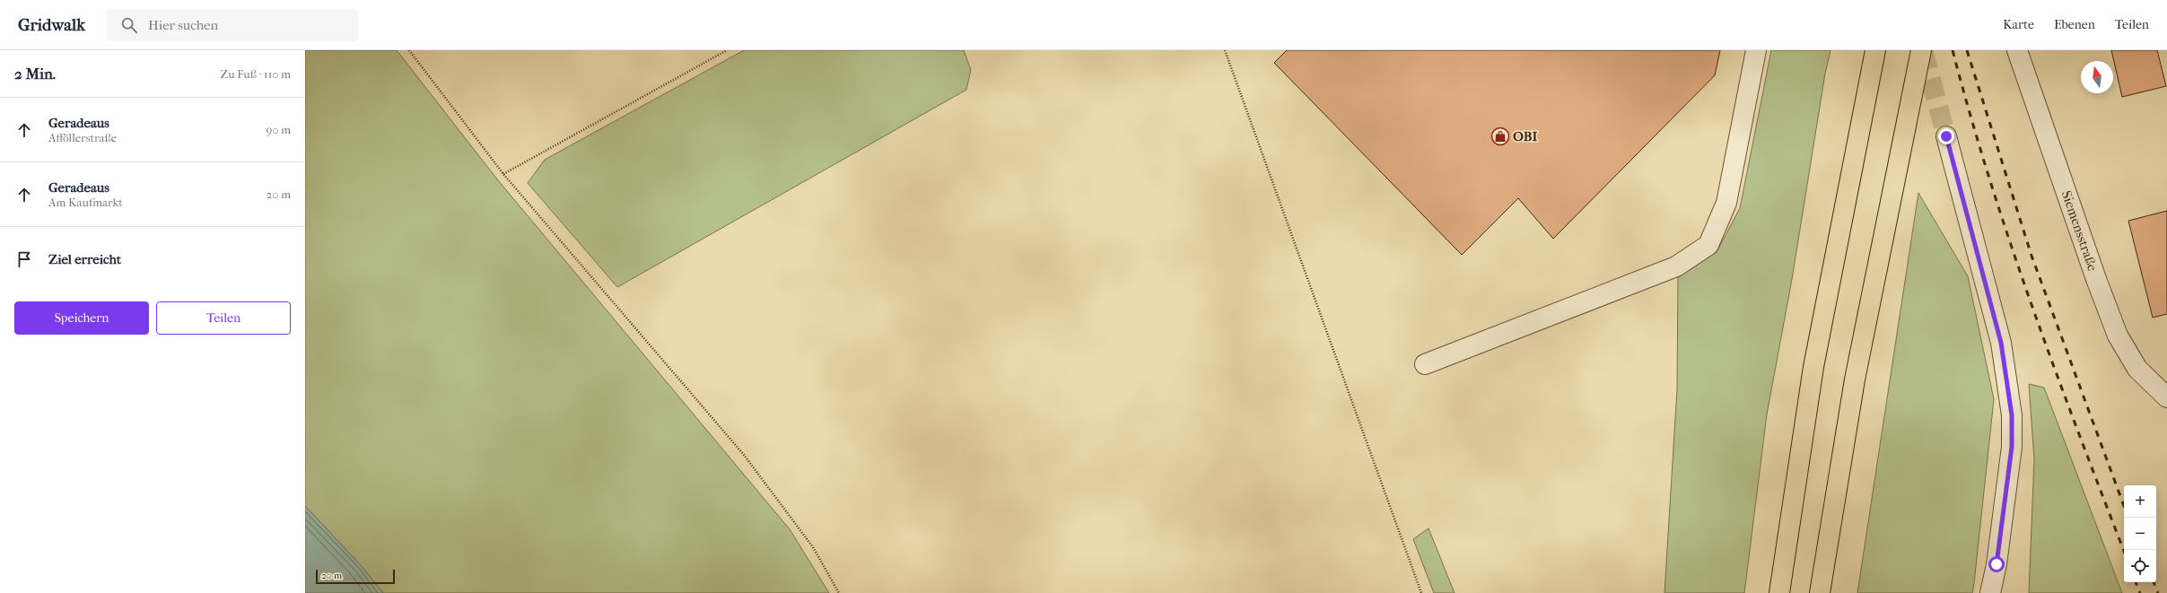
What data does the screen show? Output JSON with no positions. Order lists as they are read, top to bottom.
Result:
{
  "streets": {
    "street": ["Siemensstraße"]
  },
  "places": {
    "shop": ["OBI"]
  },
  "scale_bar": "20 m",
  "north": "top",
  "page": {
    "header": "Gridwalk",
    "search": "Hier suchen",
    "nav": ["Karte", "Ebenen", "Teilen"],
    "heading": ["2 Min.", "Zu Fuß · 110 m"],
    "list": [
      ["Geradeaus", "Afföllerstraße", "90 m"],
      ["Geradeaus", "Am Kaufmarkt", "20 m"],
      "Ziel erreicht"
    ],
    "buttons": ["Speichern", "Teilen"],
    "map_buttons": ["+", "−"],
    "scale": "20 m"
  }
}
